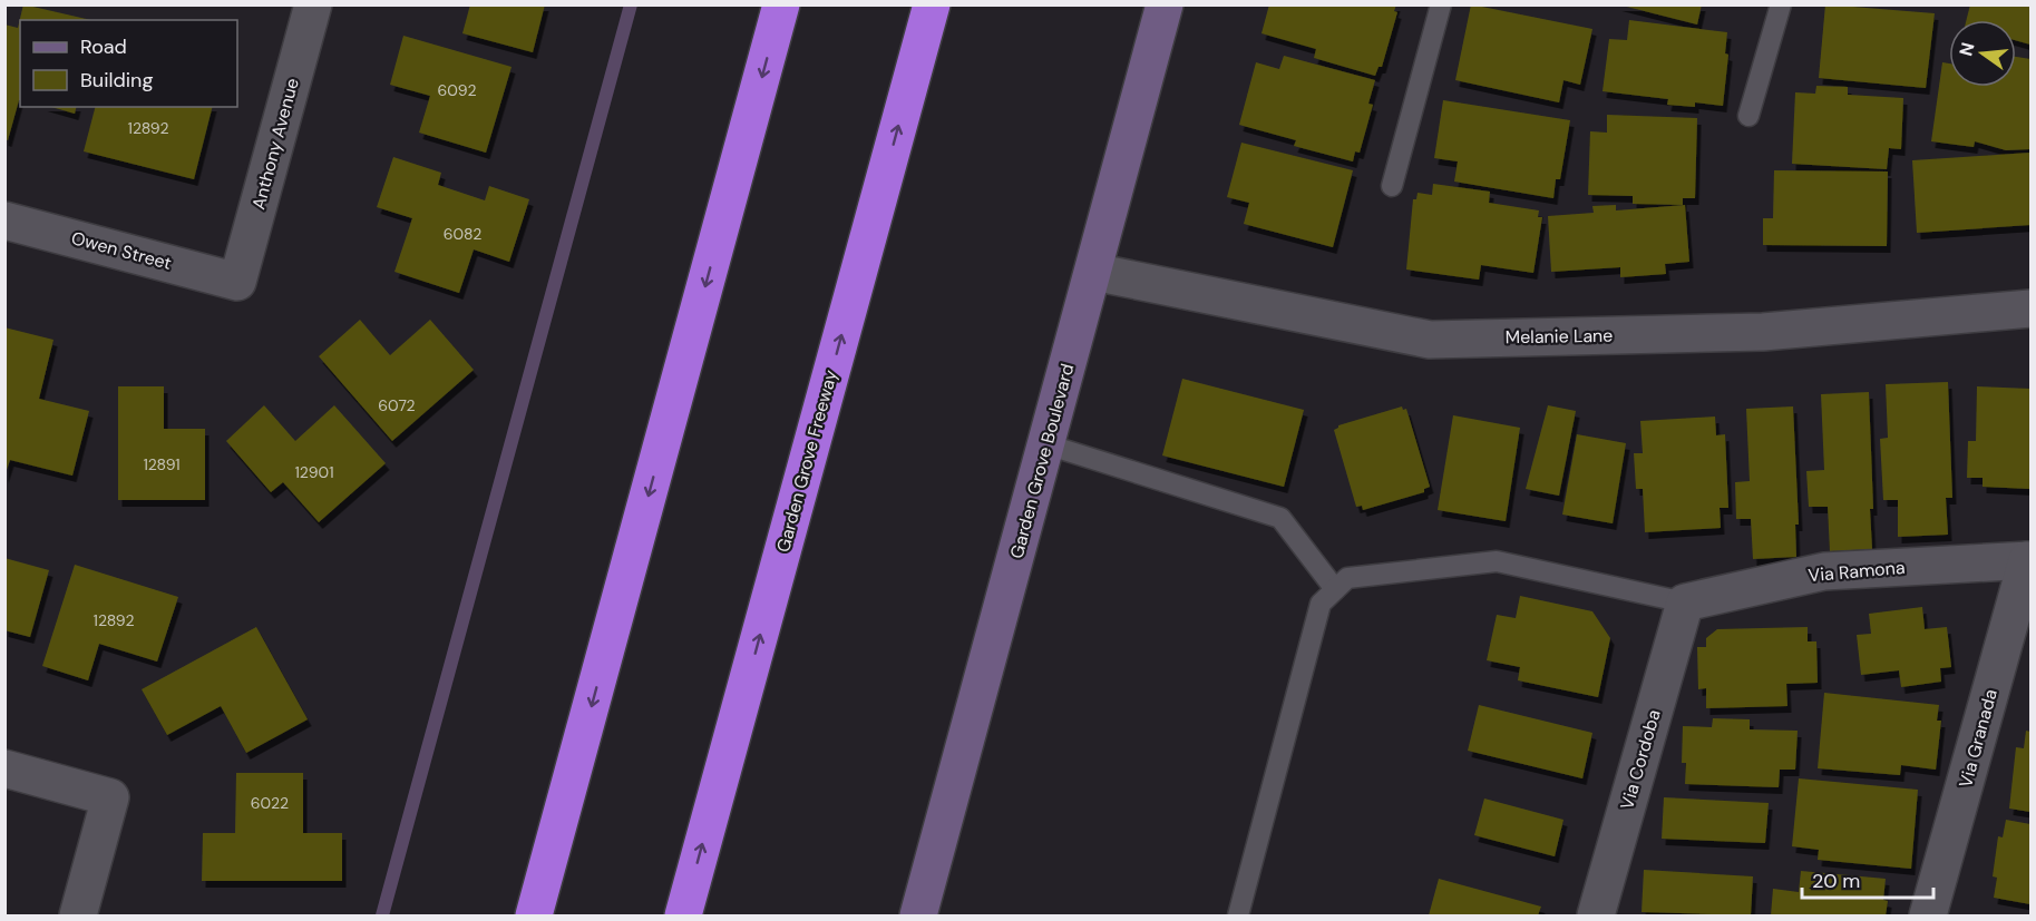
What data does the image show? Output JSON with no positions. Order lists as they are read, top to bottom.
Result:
{
  "streets": {
    "highway": ["Garden Grove Freeway"],
    "main road": ["Garden Grove Boulevard"],
    "street": [
      "Anthony Avenue",
      "Owen Street",
      "Melanie Lane",
      "Via Ramona",
      "Via Granada",
      "Via Cordoba"
    ]
  },
  "crossings": [
    ["Anthony Avenue", "Owen Street"],
    ["Melanie Lane", "Garden Grove Boulevard"],
    ["Via Ramona", "Via Granada"],
    ["Via Ramona", "Via Cordoba"]
  ],
  "house_numbers": [
    "6092",
    "12892",
    "6082",
    "6072",
    "12891",
    "12901",
    "12892",
    "6022"
  ],
  "legend": ["Road", "Building"],
  "scale_bar": "20 m",
  "north": "left"
}
